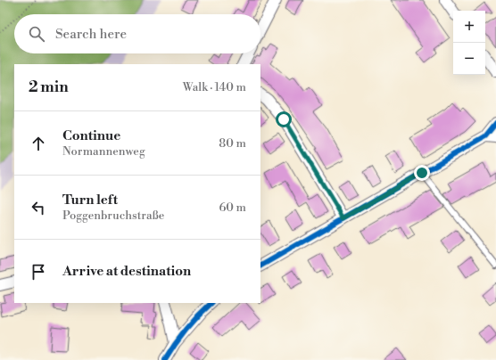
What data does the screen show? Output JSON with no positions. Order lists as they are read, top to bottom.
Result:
{
  "page": {
    "map_buttons": ["+", "−"],
    "search": "Search here",
    "heading": ["2 min", "Walk · 140 m"],
    "list": [
      ["Continue", "Normannenweg", "80 m"],
      ["Turn left", "Poggenbruchstraße", "60 m"],
      "Arrive at destination"
    ]
  }
}
